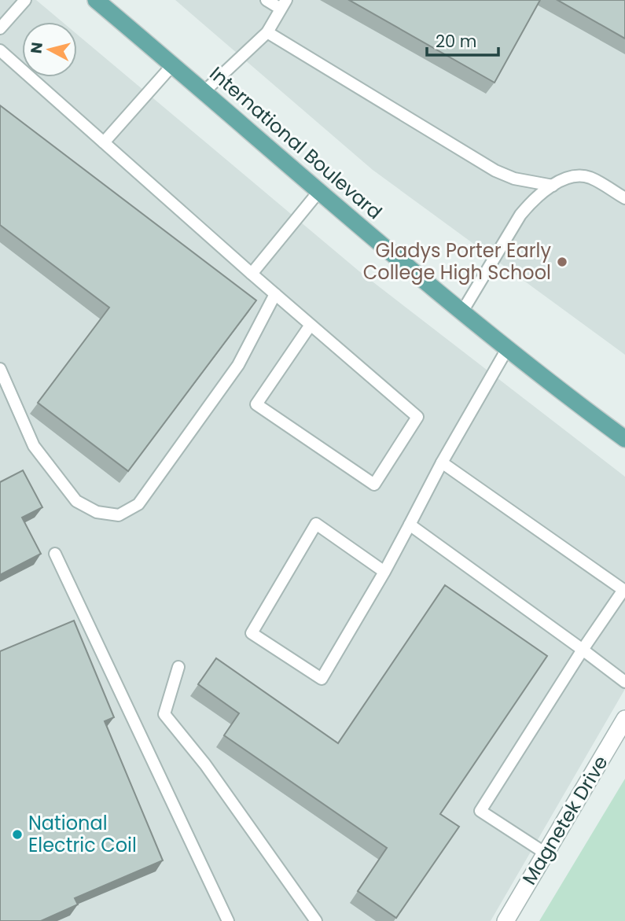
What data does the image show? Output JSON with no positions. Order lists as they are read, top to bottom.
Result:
{
  "streets": {
    "main road": ["International Boulevard"],
    "street": ["Magnetek Drive"]
  },
  "places": ["Gladys Porter Early College High School", "National Electric Coil"],
  "scale_bar": "20 m",
  "north": "left"
}
